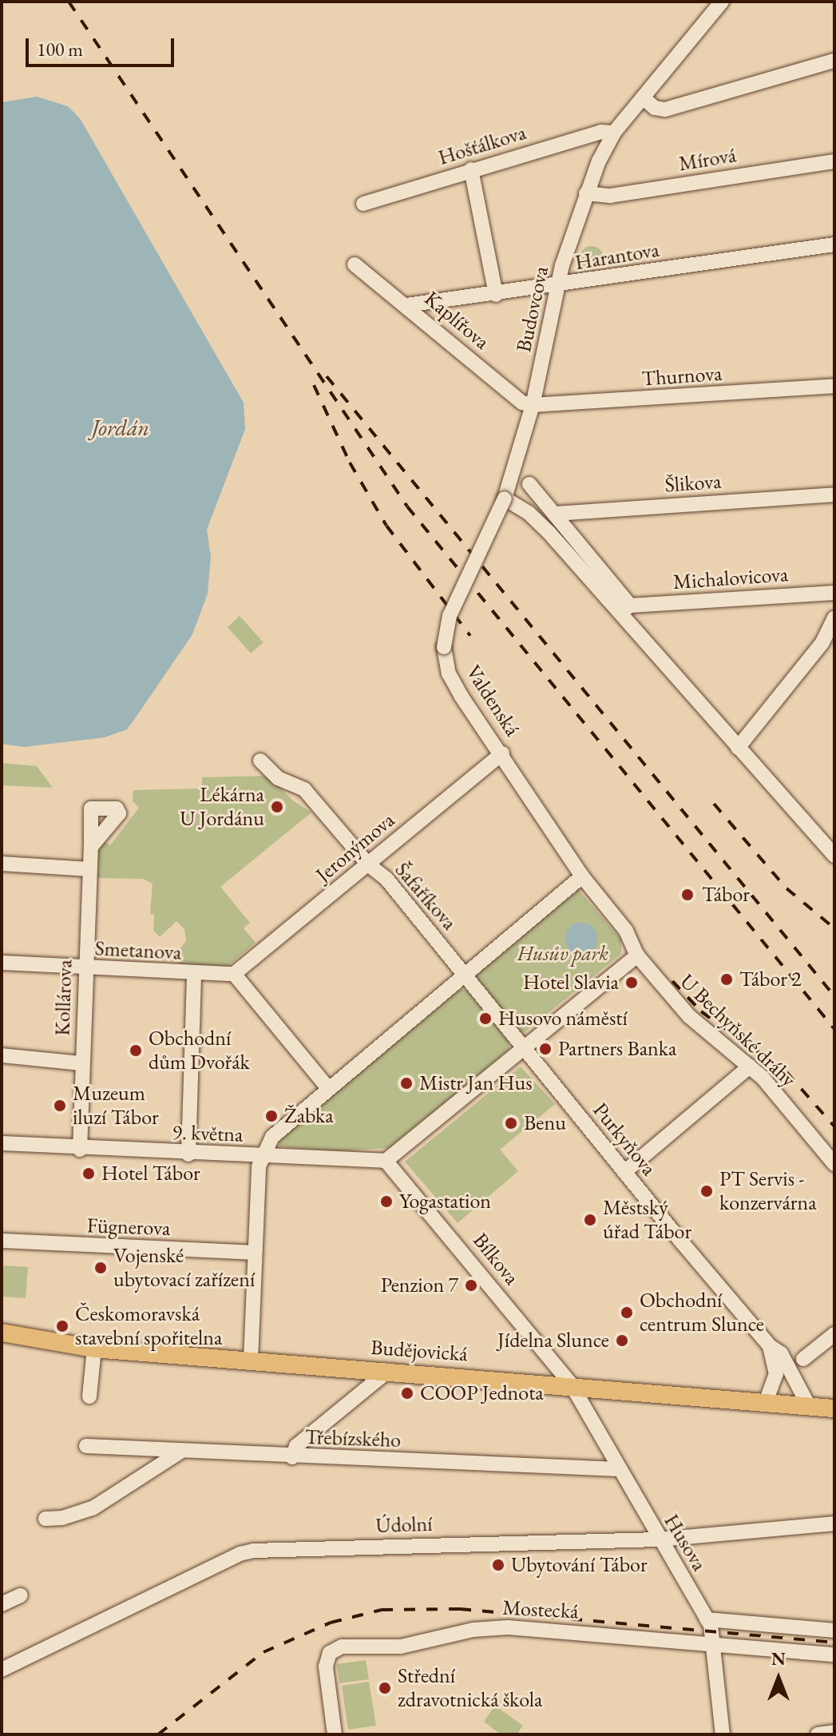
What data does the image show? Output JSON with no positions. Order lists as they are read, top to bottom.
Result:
{
  "streets": {
    "main road": ["Budějovická"],
    "street": [
      "Hošťálkova",
      "Mírová",
      "Harantova",
      "Budovcova",
      "Kaplířova",
      "Thurnova",
      "Šlikova",
      "Michalovicova",
      "Valdenská",
      "Jeronýmova",
      "Šafaříkova",
      "Smetanova",
      "Kollárova",
      "U Bechyňské dráhy",
      "9. května",
      "Purkyňova",
      "Fügnerova",
      "Bílkova",
      "Třebízského",
      "Údolní",
      "Husova",
      "Mostecká"
    ]
  },
  "crossings": [
    ["Hošťálkova", "Budovcova"],
    ["Mírová", "Budovcova"],
    ["Harantova", "Budovcova"],
    ["Harantova", "Kaplířova"],
    ["Budovcova", "Kaplířova"],
    ["Budovcova", "Thurnova"],
    ["Budovcova", "Valdenská"],
    ["Kaplířova", "Thurnova"],
    ["Valdenská", "Jeronýmova"],
    ["Jeronýmova", "Šafaříkova"],
    ["Jeronýmova", "Smetanova"],
    ["Smetanova", "Kollárova"],
    ["Kollárova", "9. května"],
    ["Purkyňova", "Budějovická"],
    ["Bílkova", "Budějovická"],
    ["Bílkova", "Husova"],
    ["Budějovická", "Husova"],
    ["Třebízského", "Husova"],
    ["Údolní", "Husova"],
    ["Husova", "Mostecká"]
  ],
  "water": ["Jordán"],
  "parks": ["Husův park"],
  "places": [
    "Lékárna U Jordánu",
    "Tábor",
    "Tábor 2",
    "Hotel Slavia",
    "Husovo náměstí",
    "Partners Banka",
    "Obchodní dům Dvořák",
    "Mistr Jan Hus",
    "Muzeum iluzí Tábor",
    "Žabka",
    "Benu",
    "Hotel Tábor",
    "PT Servis - konzervárna",
    "Yogastation",
    "Městský úřad Tábor",
    "Vojenské ubytovací zařízení",
    "Penzion 7",
    "Obchodní centrum Slunce",
    "Českomoravská stavební spořitelna",
    "Jídelna Slunce",
    "COOP Jednota",
    "Ubytování Tábor",
    "Střední zdravotnická škola"
  ],
  "scale_bar": "100 m",
  "north": "top"
}
